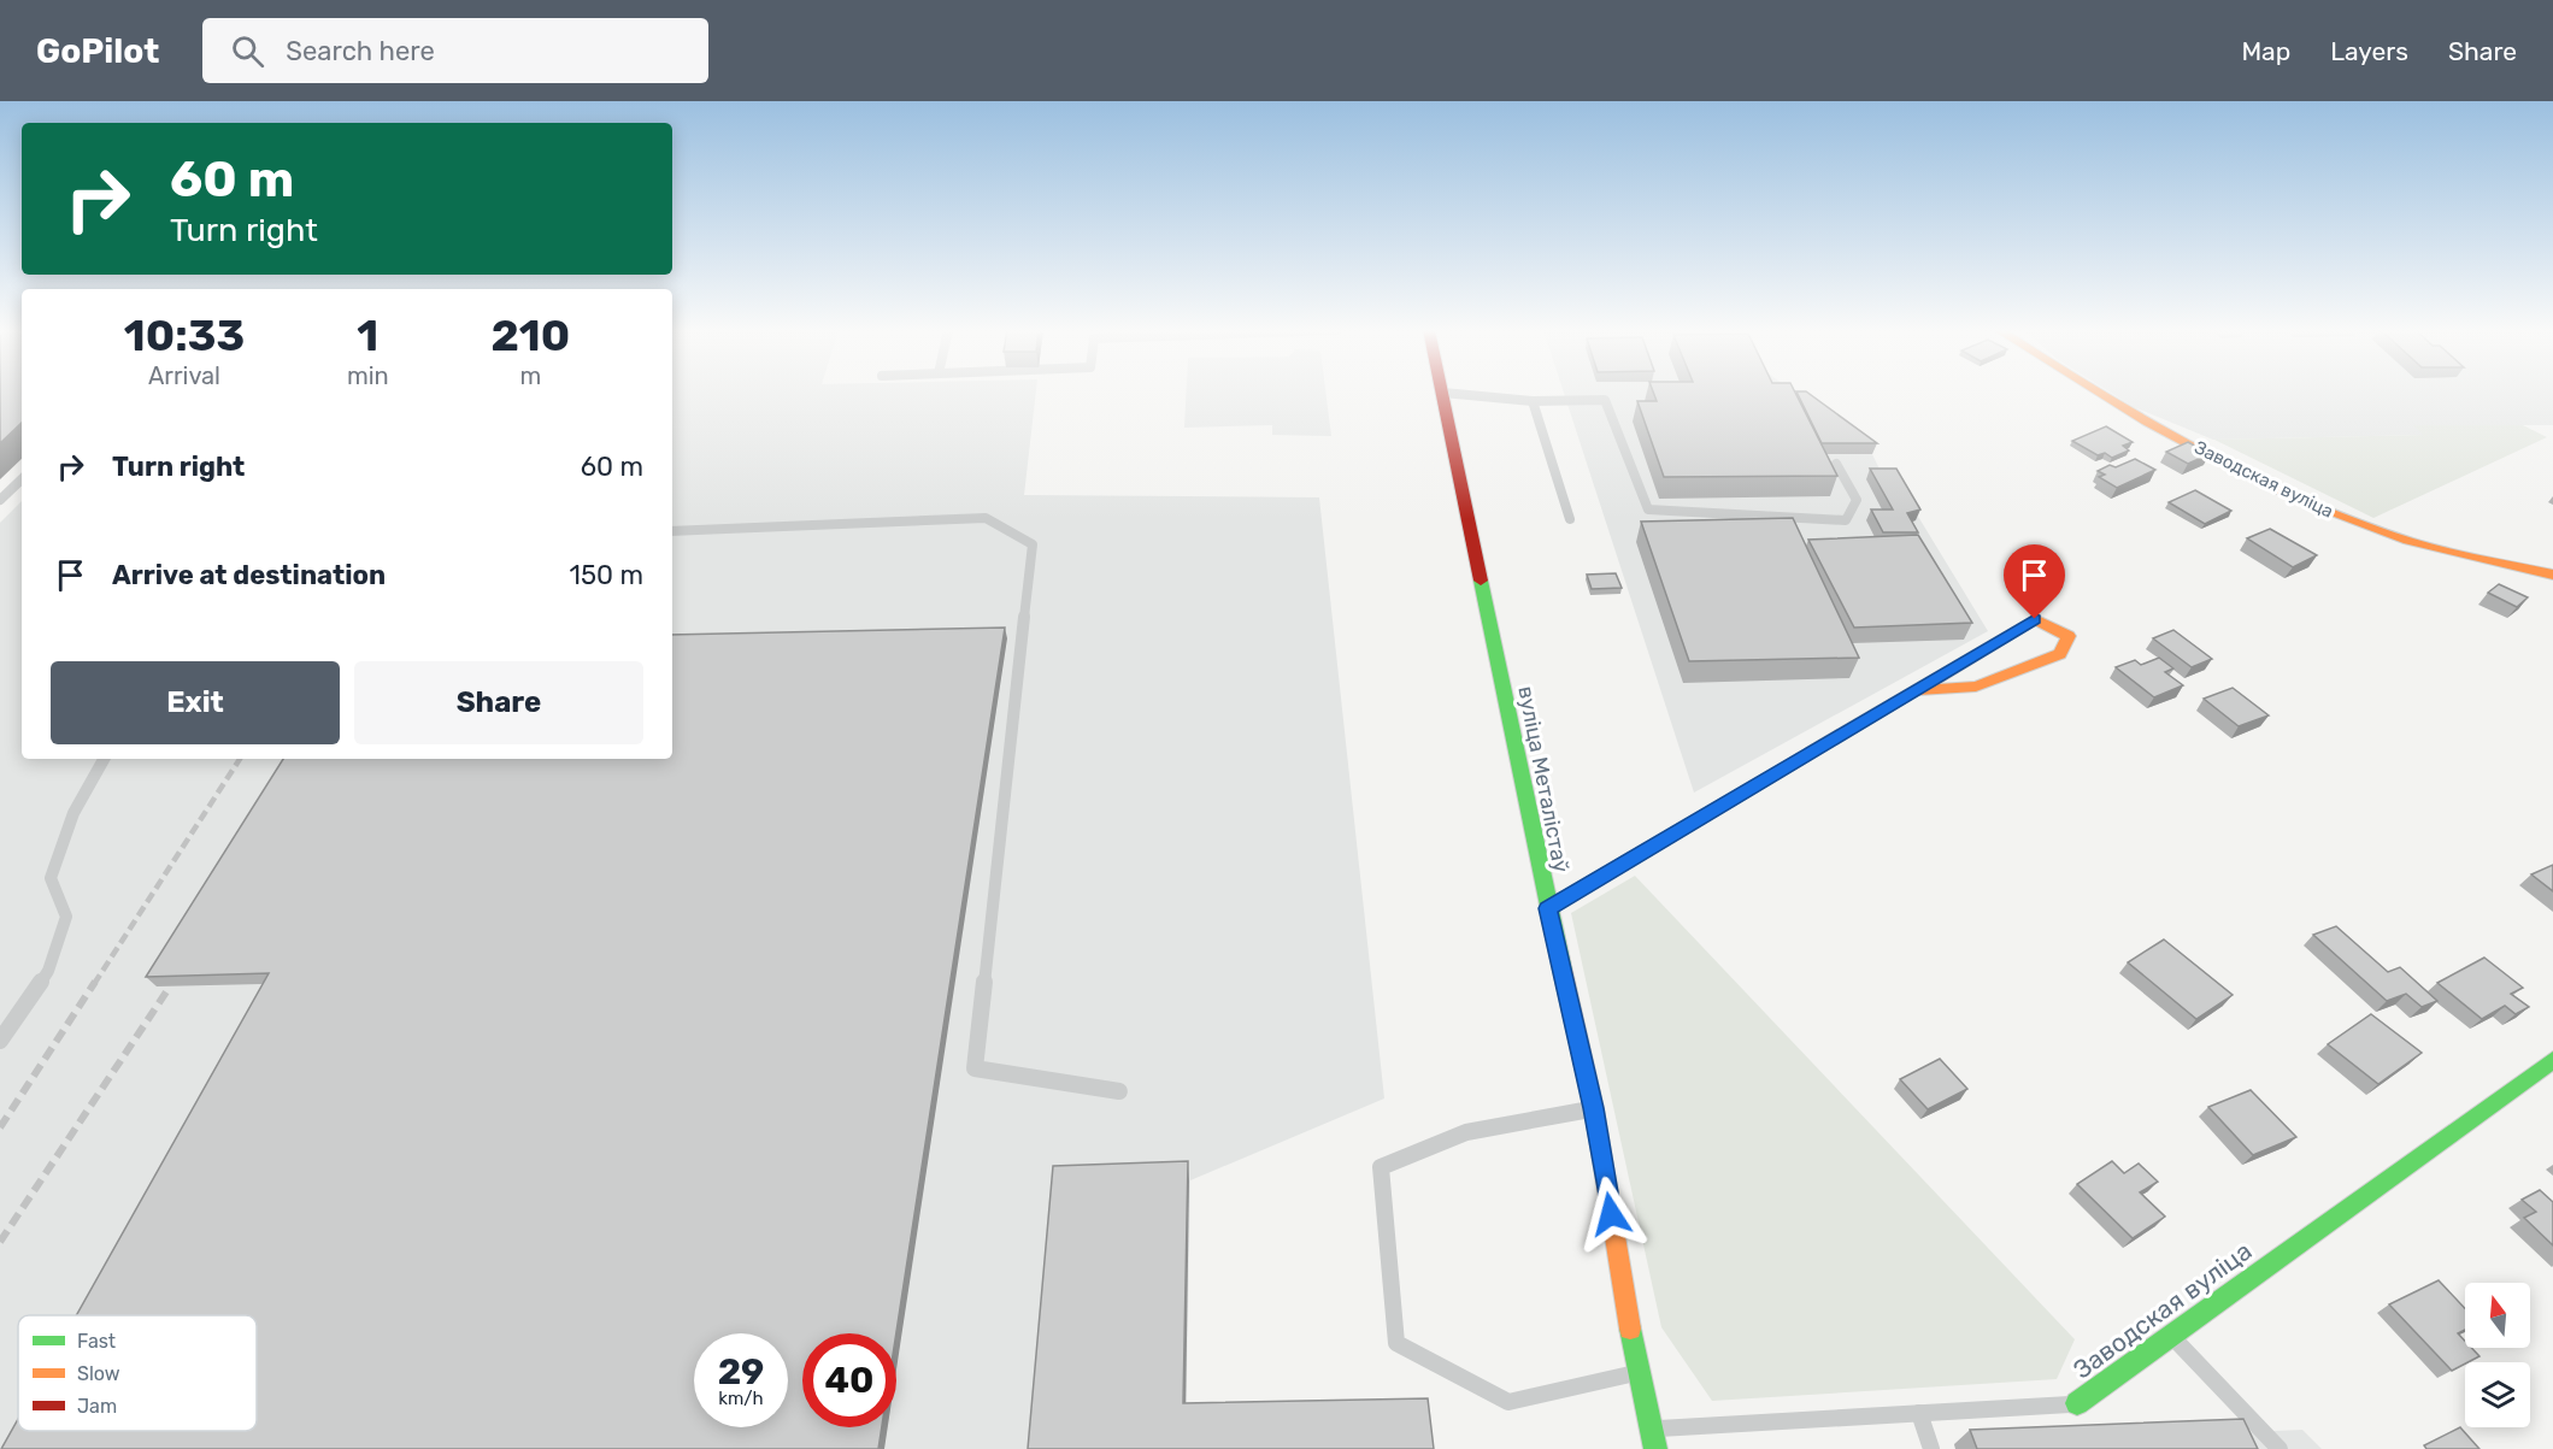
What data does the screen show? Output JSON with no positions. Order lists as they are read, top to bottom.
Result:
{
  "streets": {
    "street": ["Заводская вуліца", "вуліца Металістаў"]
  },
  "crossings": [
    ["Заводская вуліца", "вуліца Металістаў"]
  ],
  "legend": ["Fast", "Slow", "Jam"],
  "north": "top",
  "page": {
    "header": "GoPilot",
    "search": "Search here",
    "nav": ["Map", "Layers", "Share"],
    "turn": ["60 m", "Turn right"],
    "eta": [
      "10:33",
      "Arrival",
      "1",
      "min",
      "210",
      "m"
    ],
    "list": [
      {
        "name": "Turn right",
        "value": "60 m"
      },
      {
        "name": "Arrive at destination",
        "value": "150 m"
      }
    ],
    "buttons": ["Exit", "Share"],
    "speed": "29 km/h",
    "limit": "40"
  }
}
